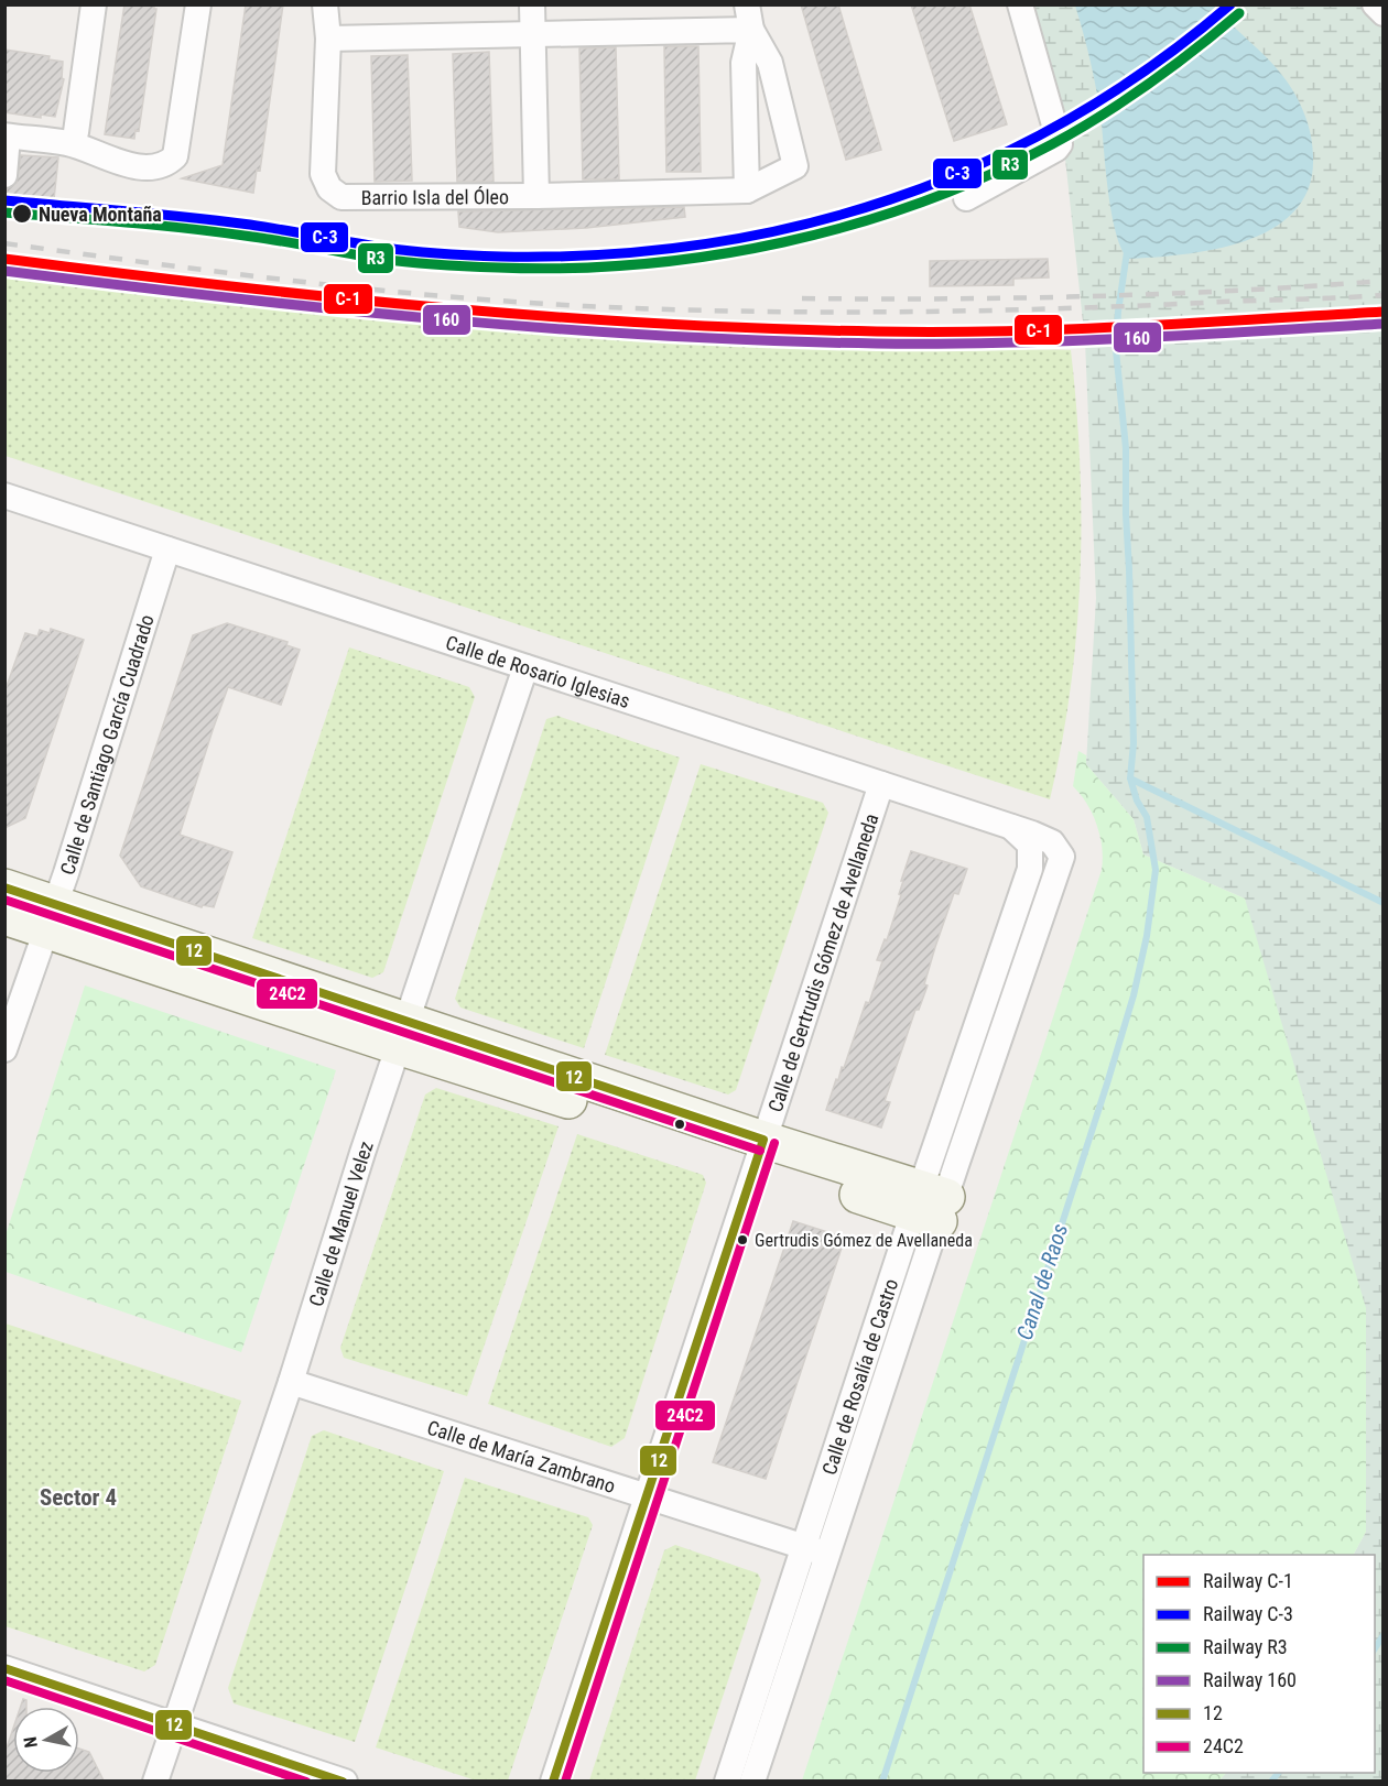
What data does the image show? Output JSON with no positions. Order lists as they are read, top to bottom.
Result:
{
  "streets": {
    "street": [
      "Barrio Isla del Óleo",
      "Calle de Rosario Iglesias",
      "Calle de Santiago García Cuadrado",
      "Calle de Gertrudis Gómez de Avellaneda",
      "Calle de Manuel Velez",
      "Calle de Rosalía de Castro",
      "Calle de María Zambrano"
    ]
  },
  "crossings": [
    ["Calle de Rosario Iglesias", "Calle de Santiago García Cuadrado"],
    ["Calle de Rosario Iglesias", "Calle de Gertrudis Gómez de Avellaneda"],
    ["Calle de Rosario Iglesias", "Calle de Manuel Velez"],
    ["Calle de Rosario Iglesias", "Calle de Rosalía de Castro"],
    ["Calle de Gertrudis Gómez de Avellaneda", "Calle de María Zambrano"],
    ["Calle de Manuel Velez", "Calle de María Zambrano"],
    ["Calle de Rosalía de Castro", "Calle de María Zambrano"]
  ],
  "districts": ["Sector 4"],
  "water": ["Canal de Raos"],
  "places": ["Nueva Montaña", "Gertrudis Gómez de Avellaneda"],
  "lines": [
    "rail line C-3",
    "rail line R3",
    "rail line C-1",
    "rail line 160",
    "transit line 12",
    "transit line 24C2"
  ],
  "legend": [
    "Railway C-1",
    "Railway C-3",
    "Railway R3",
    "Railway 160",
    "12",
    "24C2"
  ],
  "north": "left"
}
